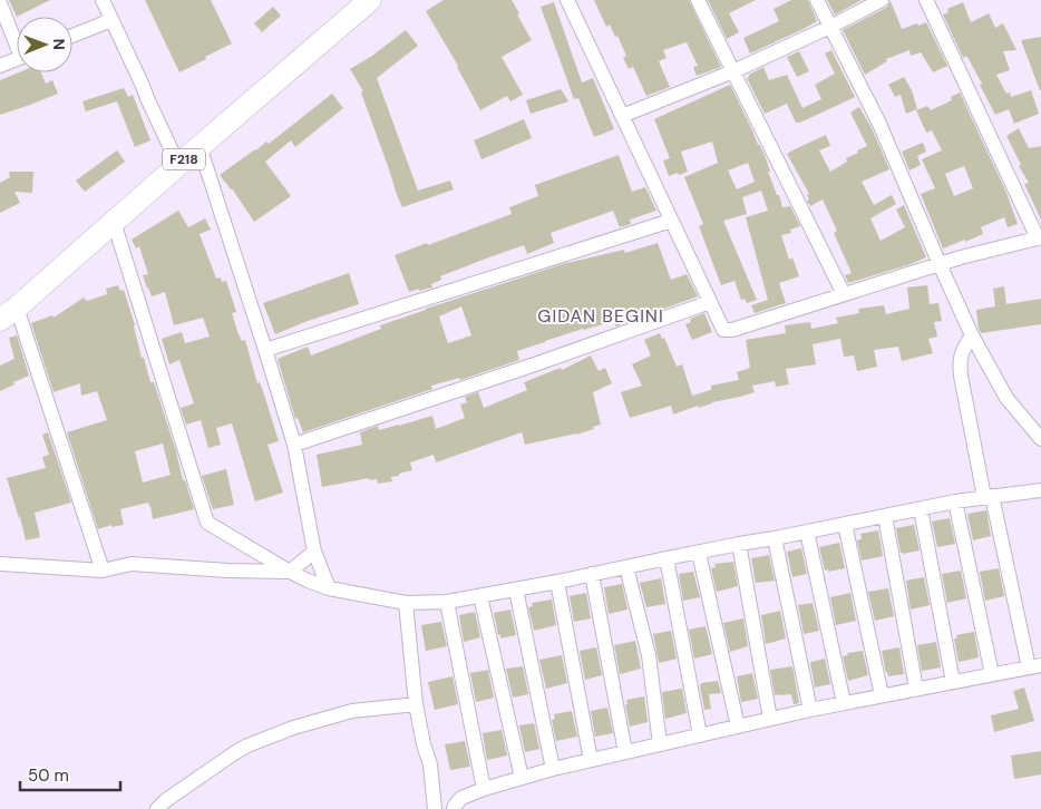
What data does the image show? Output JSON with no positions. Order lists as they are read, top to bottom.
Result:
{
  "streets": {
    "main road": ["F218"]
  },
  "districts": ["GIDAN BEGINI"],
  "scale_bar": "50 m",
  "north": "right"
}
